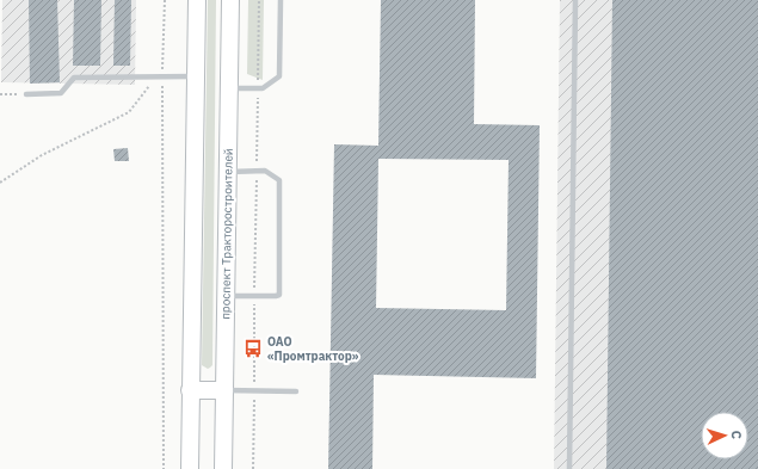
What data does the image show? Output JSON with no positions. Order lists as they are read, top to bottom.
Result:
{
  "streets": {
    "main road": ["проспект Тракторостроителей"]
  },
  "places": {
    "bus stop": ["ОАО «Промтрактор»"]
  },
  "north": "right"
}
